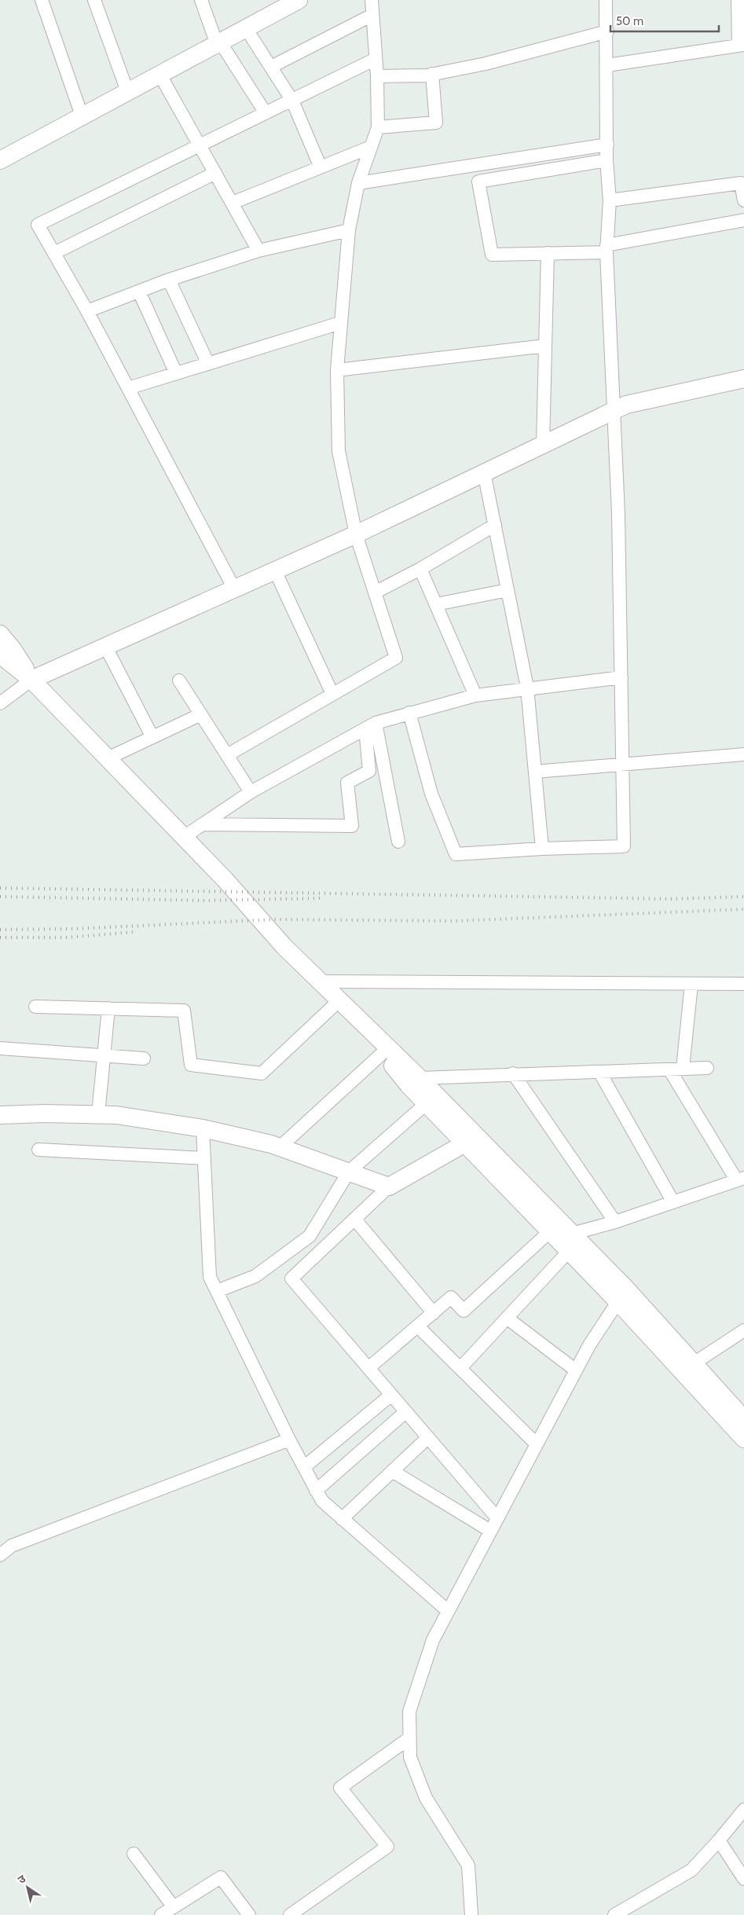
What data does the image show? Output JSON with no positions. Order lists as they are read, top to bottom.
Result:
{
  "scale_bar": "50 m",
  "north": "top left"
}
